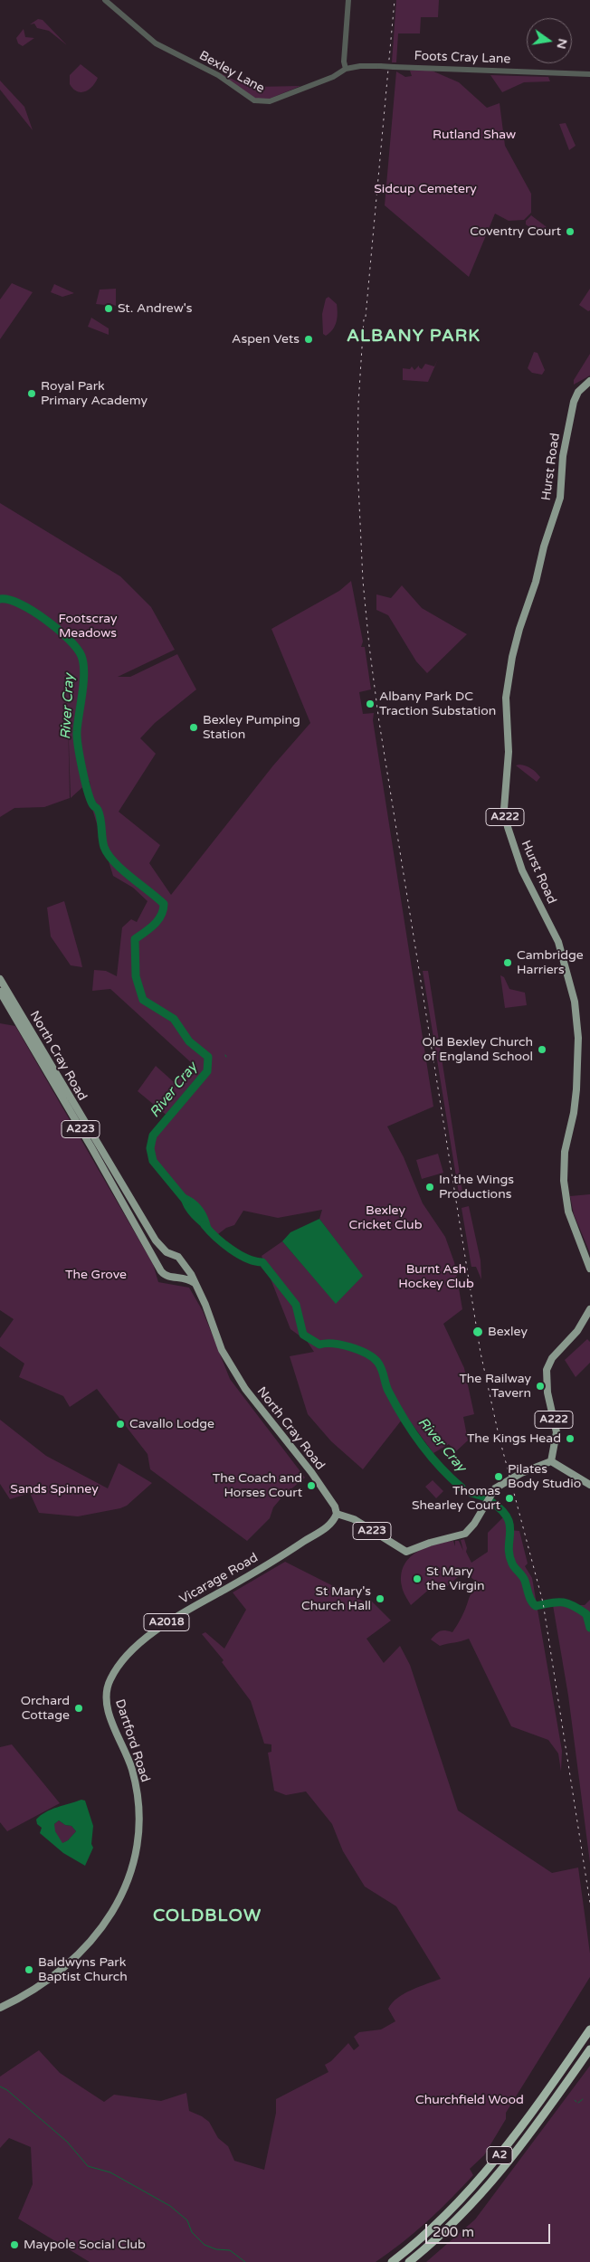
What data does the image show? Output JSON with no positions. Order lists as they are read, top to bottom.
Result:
{
  "streets": {
    "highway": ["A2"],
    "main road": [
      "Hurst Road",
      "A222",
      "North Cray Road",
      "A223",
      "Vicarage Road",
      "A2018",
      "Dartford Road"
    ],
    "street": ["Foots Cray Lane", "Bexley Lane"]
  },
  "crossings": [
    ["Foots Cray Lane", "Bexley Lane"],
    ["A222", "A223"],
    ["North Cray Road", "A223"],
    ["North Cray Road", "Vicarage Road"],
    ["A223", "Vicarage Road"],
    ["Vicarage Road", "Dartford Road"]
  ],
  "districts": ["ALBANY PARK", "COLDBLOW"],
  "water": ["River Cray"],
  "parks": [
    "Rutland Shaw",
    "Sidcup Cemetery",
    "Footscray Meadows",
    "Bexley Cricket Club",
    "Burnt Ash Hockey Club",
    "The Grove",
    "Sands Spinney",
    "Churchfield Wood"
  ],
  "places": [
    "Coventry Court",
    "St. Andrew's",
    "Aspen Vets",
    "Royal Park Primary Academy",
    "Albany Park DC Traction Substation",
    "Bexley Pumping Station",
    "Cambridge Harriers",
    "Old Bexley Church of England School",
    "In the Wings Productions",
    "Bexley",
    "The Railway Tavern",
    "Cavallo Lodge",
    "The Kings Head",
    "Pilates Body Studio",
    "The Coach and Horses Court",
    "Thomas Shearley Court",
    "St Mary the Virgin",
    "St Mary's Church Hall",
    "Orchard Cottage",
    "Baldwyns Park Baptist Church",
    "Maypole Social Club"
  ],
  "scale_bar": "200 m",
  "north": "right"
}
